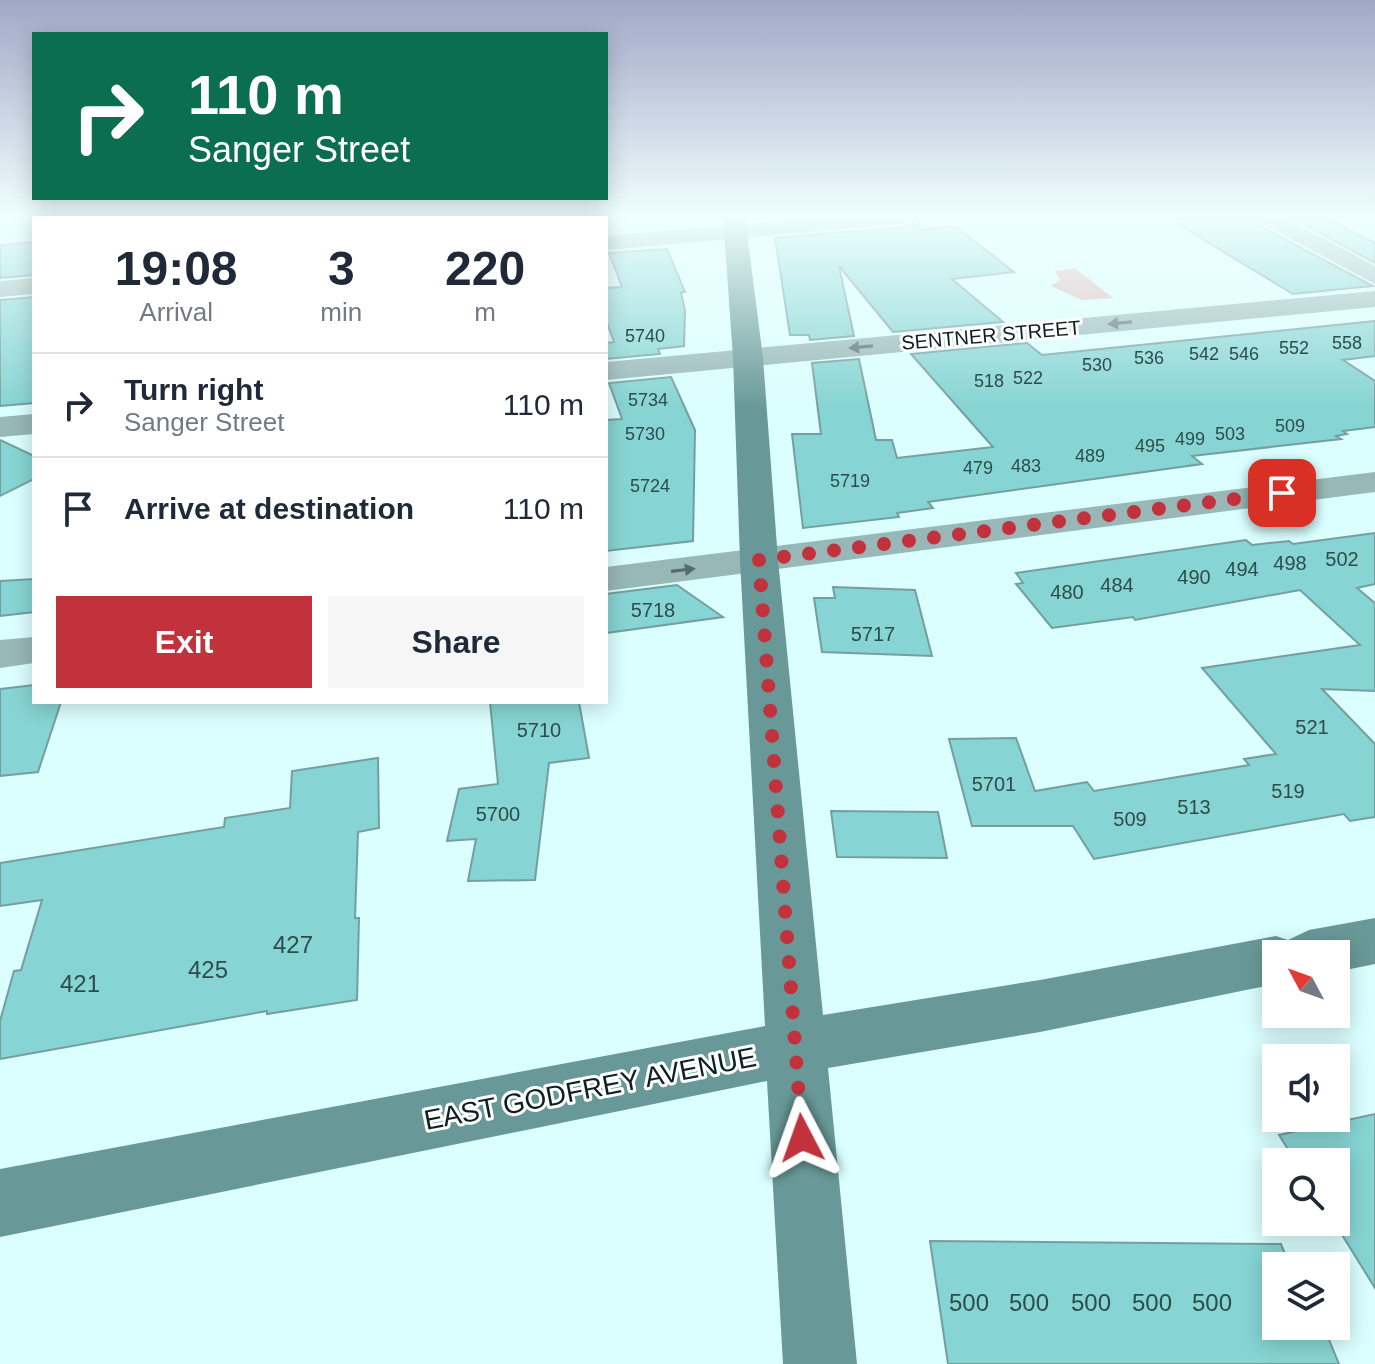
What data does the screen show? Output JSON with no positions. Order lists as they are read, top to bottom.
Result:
{
  "streets": {
    "main road": ["EAST GODFREY AVENUE"],
    "street": ["SENTNER STREET"]
  },
  "house_numbers": [
    "5740",
    "558",
    "552",
    "542",
    "546",
    "536",
    "530",
    "522",
    "518",
    "5734",
    "509",
    "5730",
    "503",
    "499",
    "495",
    "489",
    "483",
    "479",
    "5719",
    "5724",
    "502",
    "498",
    "494",
    "490",
    "484",
    "480",
    "5718",
    "5717",
    "521",
    "5710",
    "5701",
    "519",
    "513",
    "5700",
    "509",
    "427",
    "425",
    "421",
    "500",
    "500",
    "500",
    "500",
    "500"
  ],
  "north": "top left",
  "page": {
    "turn": ["110 m", "Sanger Street"],
    "eta": [
      "19:08",
      "Arrival",
      "3",
      "min",
      "220",
      "m"
    ],
    "list": [
      {
        "name": "Turn right",
        "note": "Sanger Street",
        "value": "110 m"
      },
      {
        "name": "Arrive at destination",
        "value": "110 m"
      }
    ],
    "buttons": ["Exit", "Share"]
  }
}
